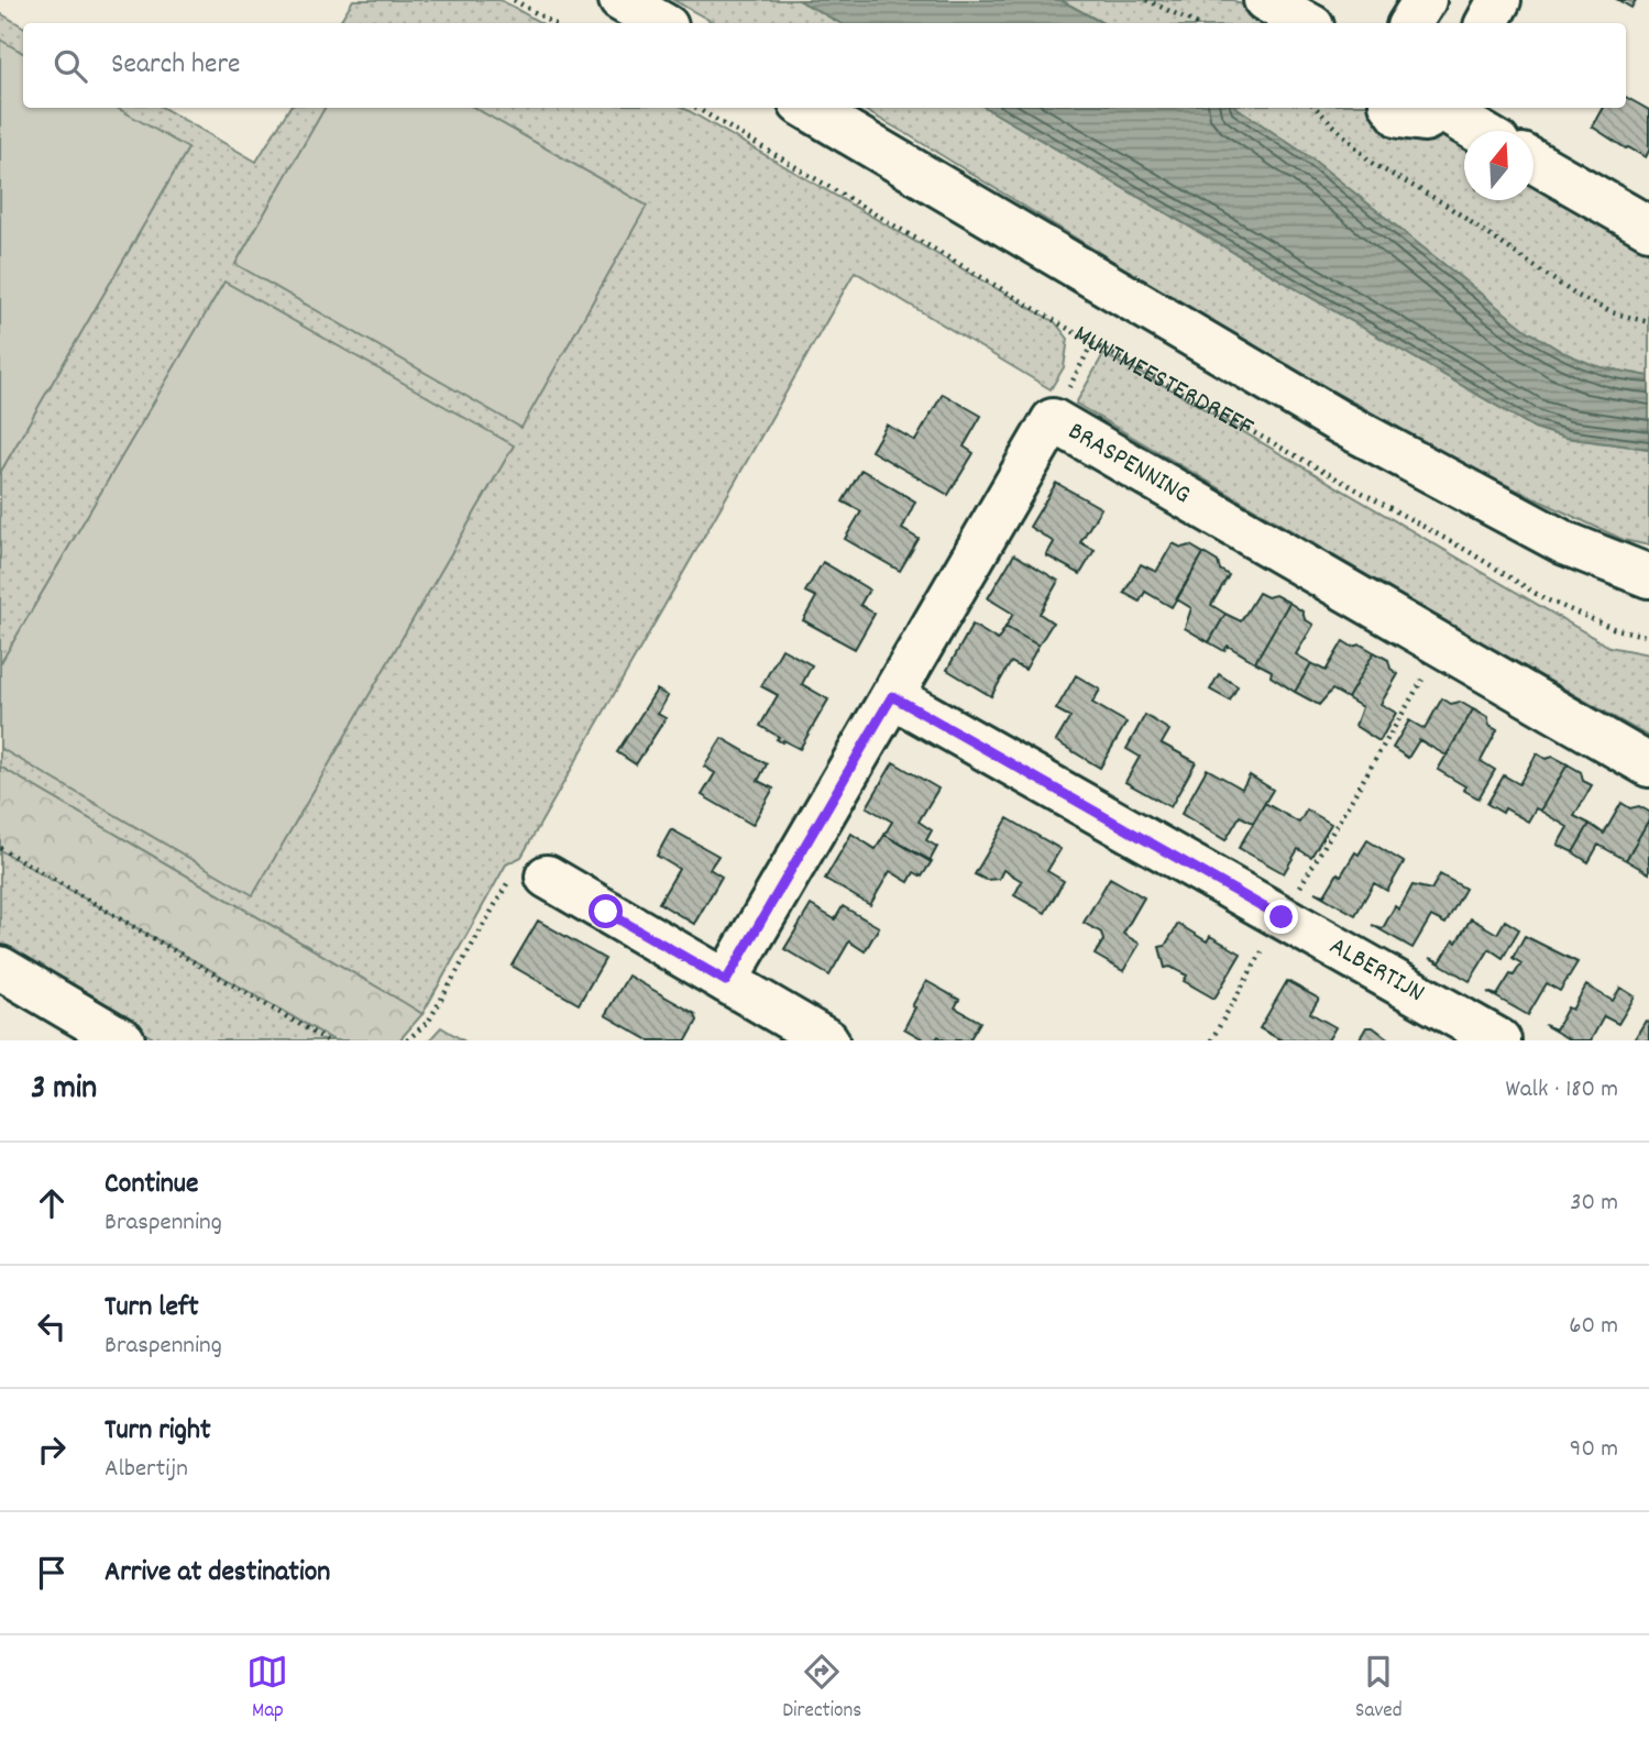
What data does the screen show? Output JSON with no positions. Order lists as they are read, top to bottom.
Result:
{
  "streets": {
    "street": ["MUNTMEESTERDREEF", "BRASPENNING", "ALBERTIJN"]
  },
  "crossings": [
    ["BRASPENNING", "ALBERTIJN"]
  ],
  "north": "top",
  "page": {
    "search": "Search here",
    "heading": ["3 min", "Walk · 180 m"],
    "list": [
      ["Continue", "Braspenning", "30 m"],
      ["Turn left", "Braspenning", "60 m"],
      ["Turn right", "Albertijn", "90 m"],
      "Arrive at destination"
    ],
    "nav": ["Map", "Directions", "Saved"]
  }
}
